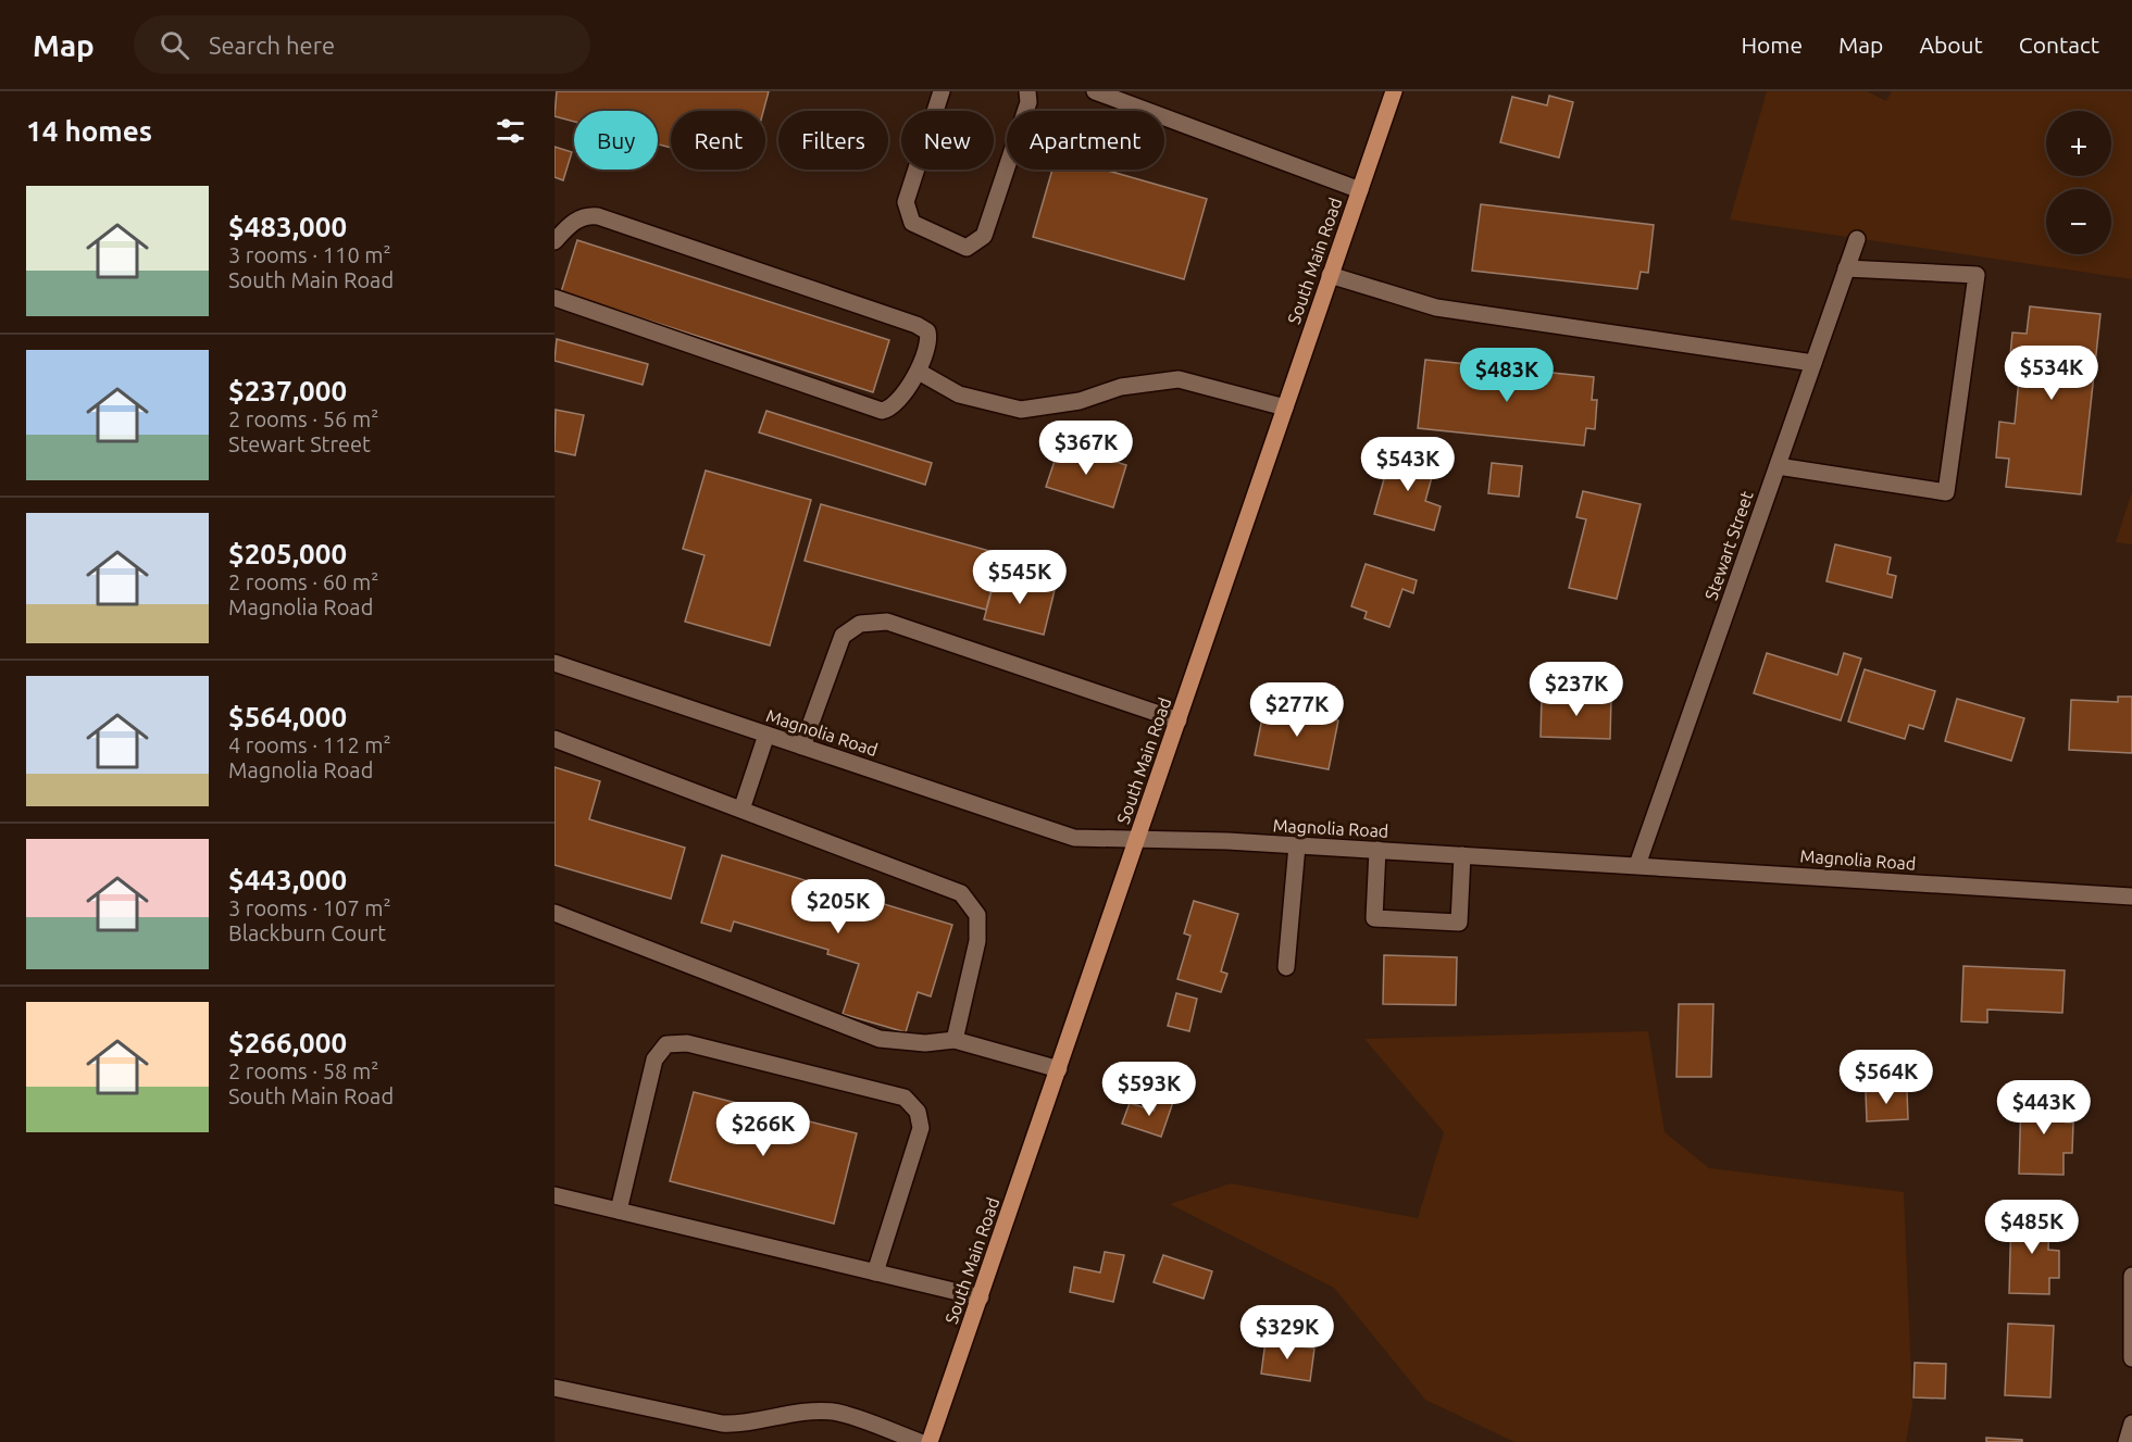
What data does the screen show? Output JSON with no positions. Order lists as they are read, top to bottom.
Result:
{
  "streets": {
    "main road": ["South Main Road"],
    "street": ["Stewart Street", "Magnolia Road"]
  },
  "crossings": [
    ["South Main Road", "Magnolia Road"],
    ["Stewart Street", "Magnolia Road"]
  ],
  "page": {
    "header": "Map",
    "search": "Search here",
    "nav": [
      "Home",
      "Map",
      "About",
      "Contact"
    ],
    "heading": "14 homes",
    "map_buttons": ["+", "−"],
    "chip": [
      "Buy",
      "Rent",
      "Filters",
      "New",
      "Apartment"
    ],
    "list": [
      {
        "name": "$483,000",
        "note": "3 rooms · 110 m² · South Main Road"
      },
      {
        "name": "$237,000",
        "note": "2 rooms · 56 m² · Stewart Street"
      },
      {
        "name": "$205,000",
        "note": "2 rooms · 60 m² · Magnolia Road"
      },
      {
        "name": "$564,000",
        "note": "4 rooms · 112 m² · Magnolia Road"
      },
      {
        "name": "$443,000",
        "note": "3 rooms · 107 m² · Blackburn Court"
      },
      {
        "name": "$266,000",
        "note": "2 rooms · 58 m² · South Main Road"
      }
    ],
    "price": [
      "$534K",
      "$483K",
      "$367K",
      "$543K",
      "$545K",
      "$237K",
      "$277K",
      "$205K",
      "$564K",
      "$593K",
      "$443K",
      "$266K",
      "$485K",
      "$329K"
    ]
  }
}
